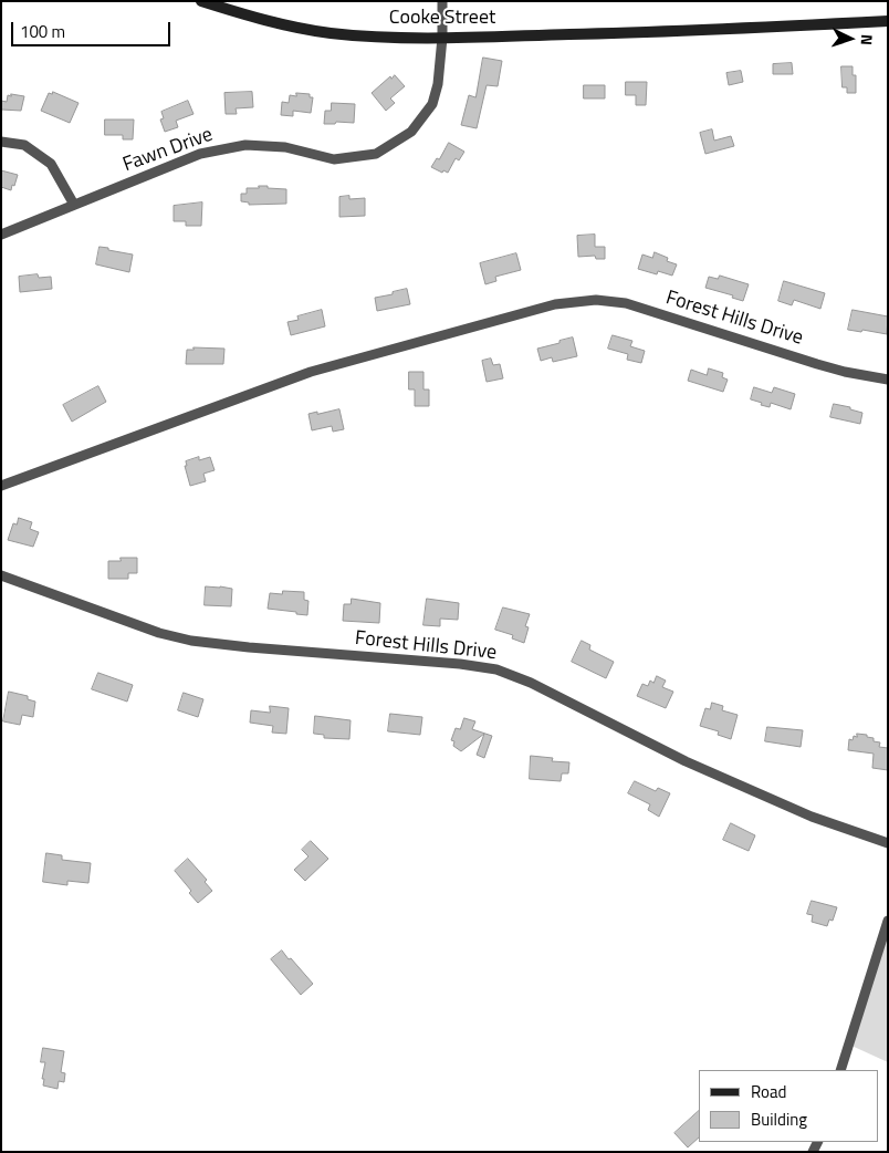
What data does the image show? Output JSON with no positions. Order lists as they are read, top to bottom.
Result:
{
  "streets": {
    "main road": ["Cooke Street"],
    "street": ["Fawn Drive", "Forest Hills Drive"]
  },
  "crossings": [
    ["Cooke Street", "Fawn Drive"]
  ],
  "legend": ["Road", "Building"],
  "scale_bar": "100 m",
  "north": "right"
}
